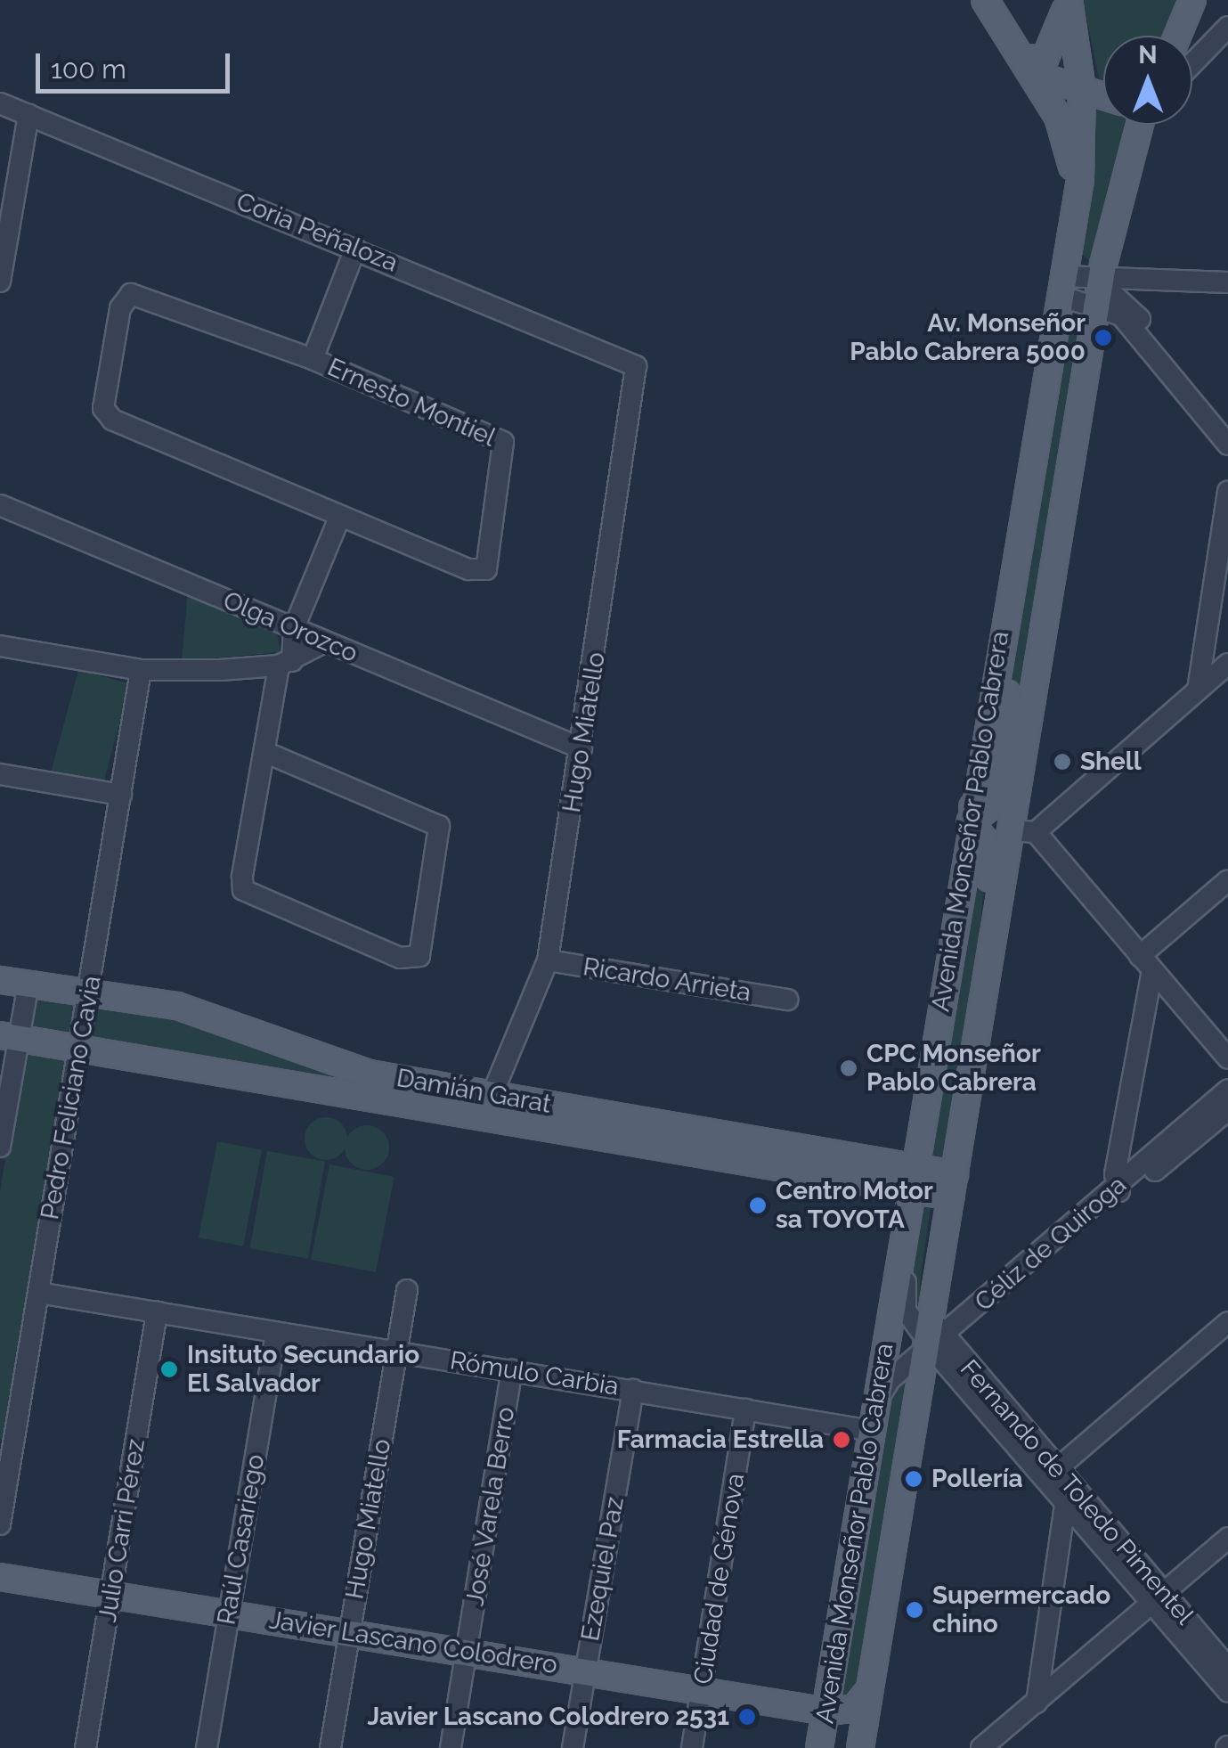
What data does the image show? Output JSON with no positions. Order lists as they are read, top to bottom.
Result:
{
  "streets": {
    "main road": ["Avenida Monseñor Pablo Cabrera", "Damián Garat", "Javier Lascano Colodrero"],
    "street": [
      "Coria Peñaloza",
      "Ernesto Montiel",
      "Olga Orozco",
      "Hugo Miatello",
      "Ricardo Arrieta",
      "Pedro Feliciano Cavia",
      "Céliz de Quiroga",
      "Rómulo Carbia",
      "Fernando de Toledo Pimentel",
      "José Varela Berro",
      "Julio Carri Pérez",
      "Raúl Casariego",
      "Ezequiel Paz",
      "Ciudad de Génova"
    ]
  },
  "crossings": [
    ["Coria Peñaloza", "Ernesto Montiel"],
    ["Coria Peñaloza", "Hugo Miatello"],
    ["Olga Orozco", "Hugo Miatello"],
    ["Hugo Miatello", "Ricardo Arrieta"],
    ["Hugo Miatello", "Damián Garat"],
    ["Hugo Miatello", "Rómulo Carbia"],
    ["Hugo Miatello", "Javier Lascano Colodrero"],
    ["Avenida Monseñor Pablo Cabrera", "Damián Garat"],
    ["Avenida Monseñor Pablo Cabrera", "Céliz de Quiroga"],
    ["Avenida Monseñor Pablo Cabrera", "Rómulo Carbia"],
    ["Avenida Monseñor Pablo Cabrera", "Fernando de Toledo Pimentel"],
    ["Avenida Monseñor Pablo Cabrera", "Javier Lascano Colodrero"],
    ["Damián Garat", "Pedro Feliciano Cavia"],
    ["Pedro Feliciano Cavia", "Rómulo Carbia"],
    ["Céliz de Quiroga", "Fernando de Toledo Pimentel"],
    ["Rómulo Carbia", "José Varela Berro"],
    ["Rómulo Carbia", "Julio Carri Pérez"],
    ["Rómulo Carbia", "Raúl Casariego"],
    ["Rómulo Carbia", "Ezequiel Paz"],
    ["Rómulo Carbia", "Ciudad de Génova"],
    ["José Varela Berro", "Javier Lascano Colodrero"],
    ["Julio Carri Pérez", "Javier Lascano Colodrero"],
    ["Raúl Casariego", "Javier Lascano Colodrero"],
    ["Ezequiel Paz", "Javier Lascano Colodrero"],
    ["Ciudad de Génova", "Javier Lascano Colodrero"]
  ],
  "places": [
    "Av. Monseñor Pablo Cabrera 5000",
    "Shell",
    "CPC Monseñor Pablo Cabrera",
    "Centro Motor sa TOYOTA",
    "Insituto Secundario El Salvador",
    "Farmacia Estrella",
    "Pollería",
    "Supermercado chino",
    "Javier Lascano Colodrero 2531"
  ],
  "scale_bar": "100 m",
  "north": "top"
}
